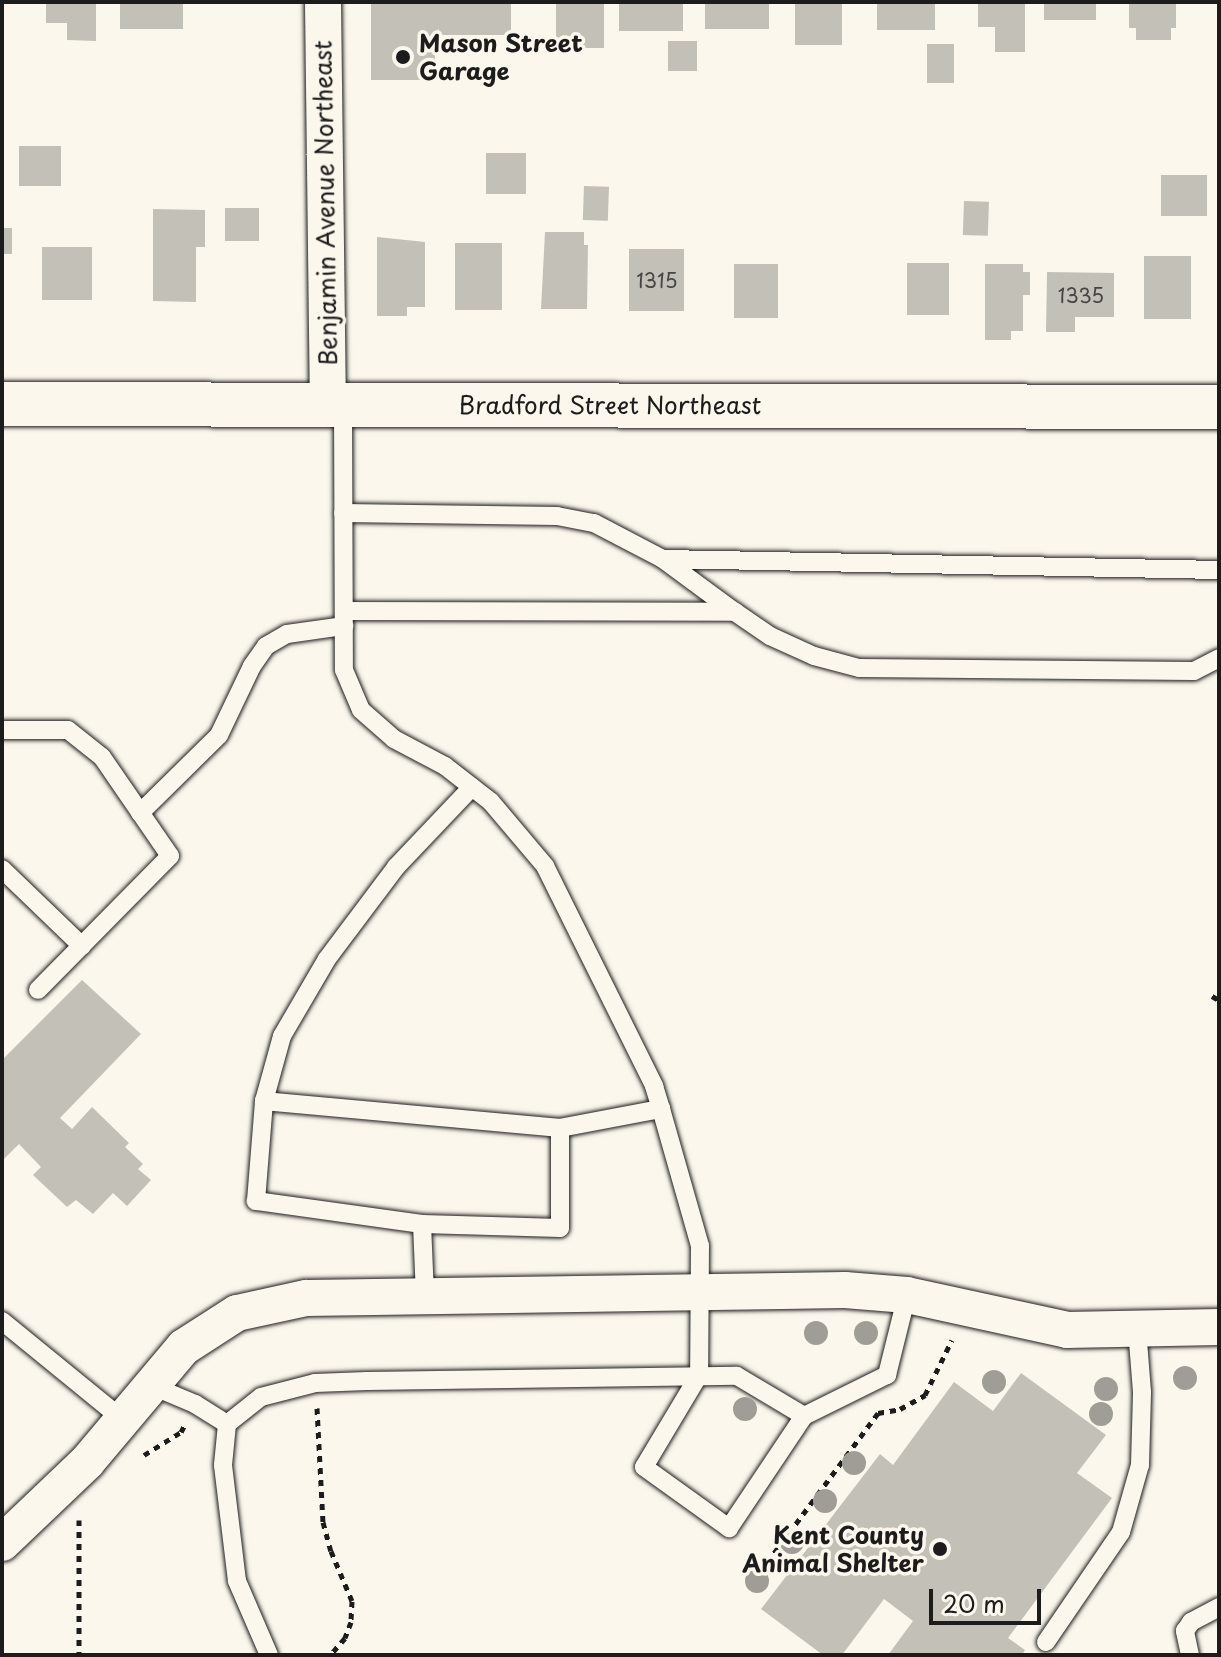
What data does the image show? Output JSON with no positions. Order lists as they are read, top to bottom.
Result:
{
  "streets": {
    "street": ["Benjamin Avenue Northeast", "Bradford Street Northeast"]
  },
  "crossings": [
    ["Benjamin Avenue Northeast", "Bradford Street Northeast"]
  ],
  "places": ["Mason Street Garage", "Kent County Animal Shelter"],
  "house_numbers": ["1315", "1335"],
  "scale_bar": "20 m"
}
